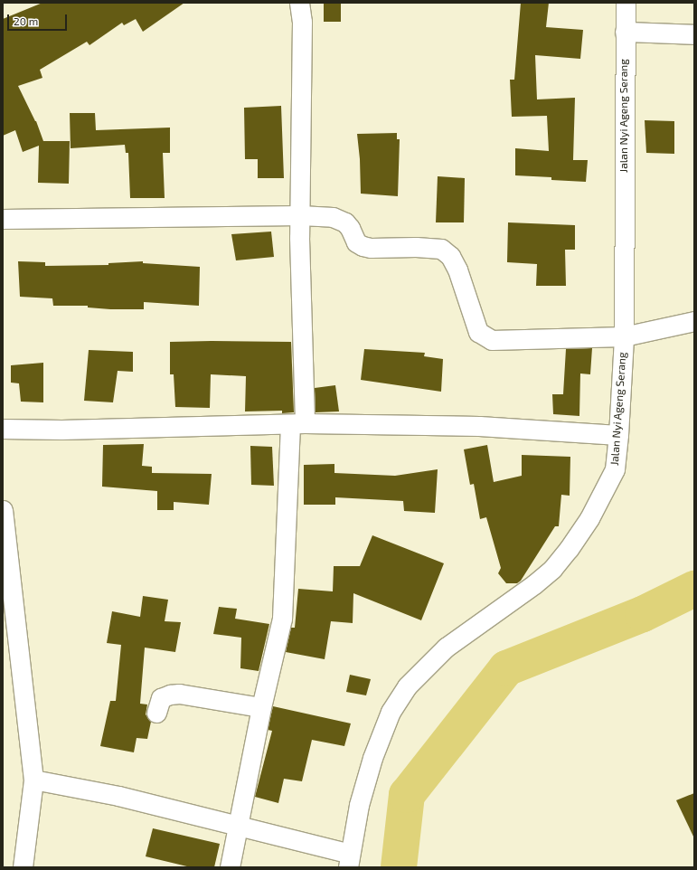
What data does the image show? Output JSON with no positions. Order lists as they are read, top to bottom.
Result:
{
  "streets": {
    "street": ["Jalan Nyi Ageng Serang"]
  },
  "scale_bar": "20 m"
}
